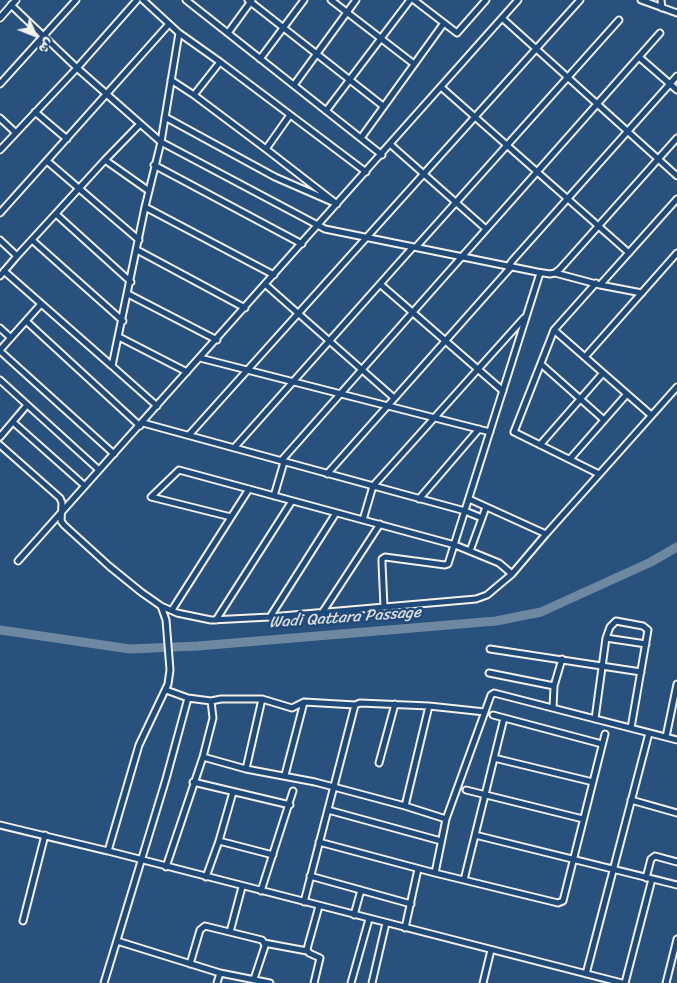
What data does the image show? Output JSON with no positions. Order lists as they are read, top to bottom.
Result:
{
  "water": ["Wadi Qattara Passage"],
  "north": "bottom right"
}
